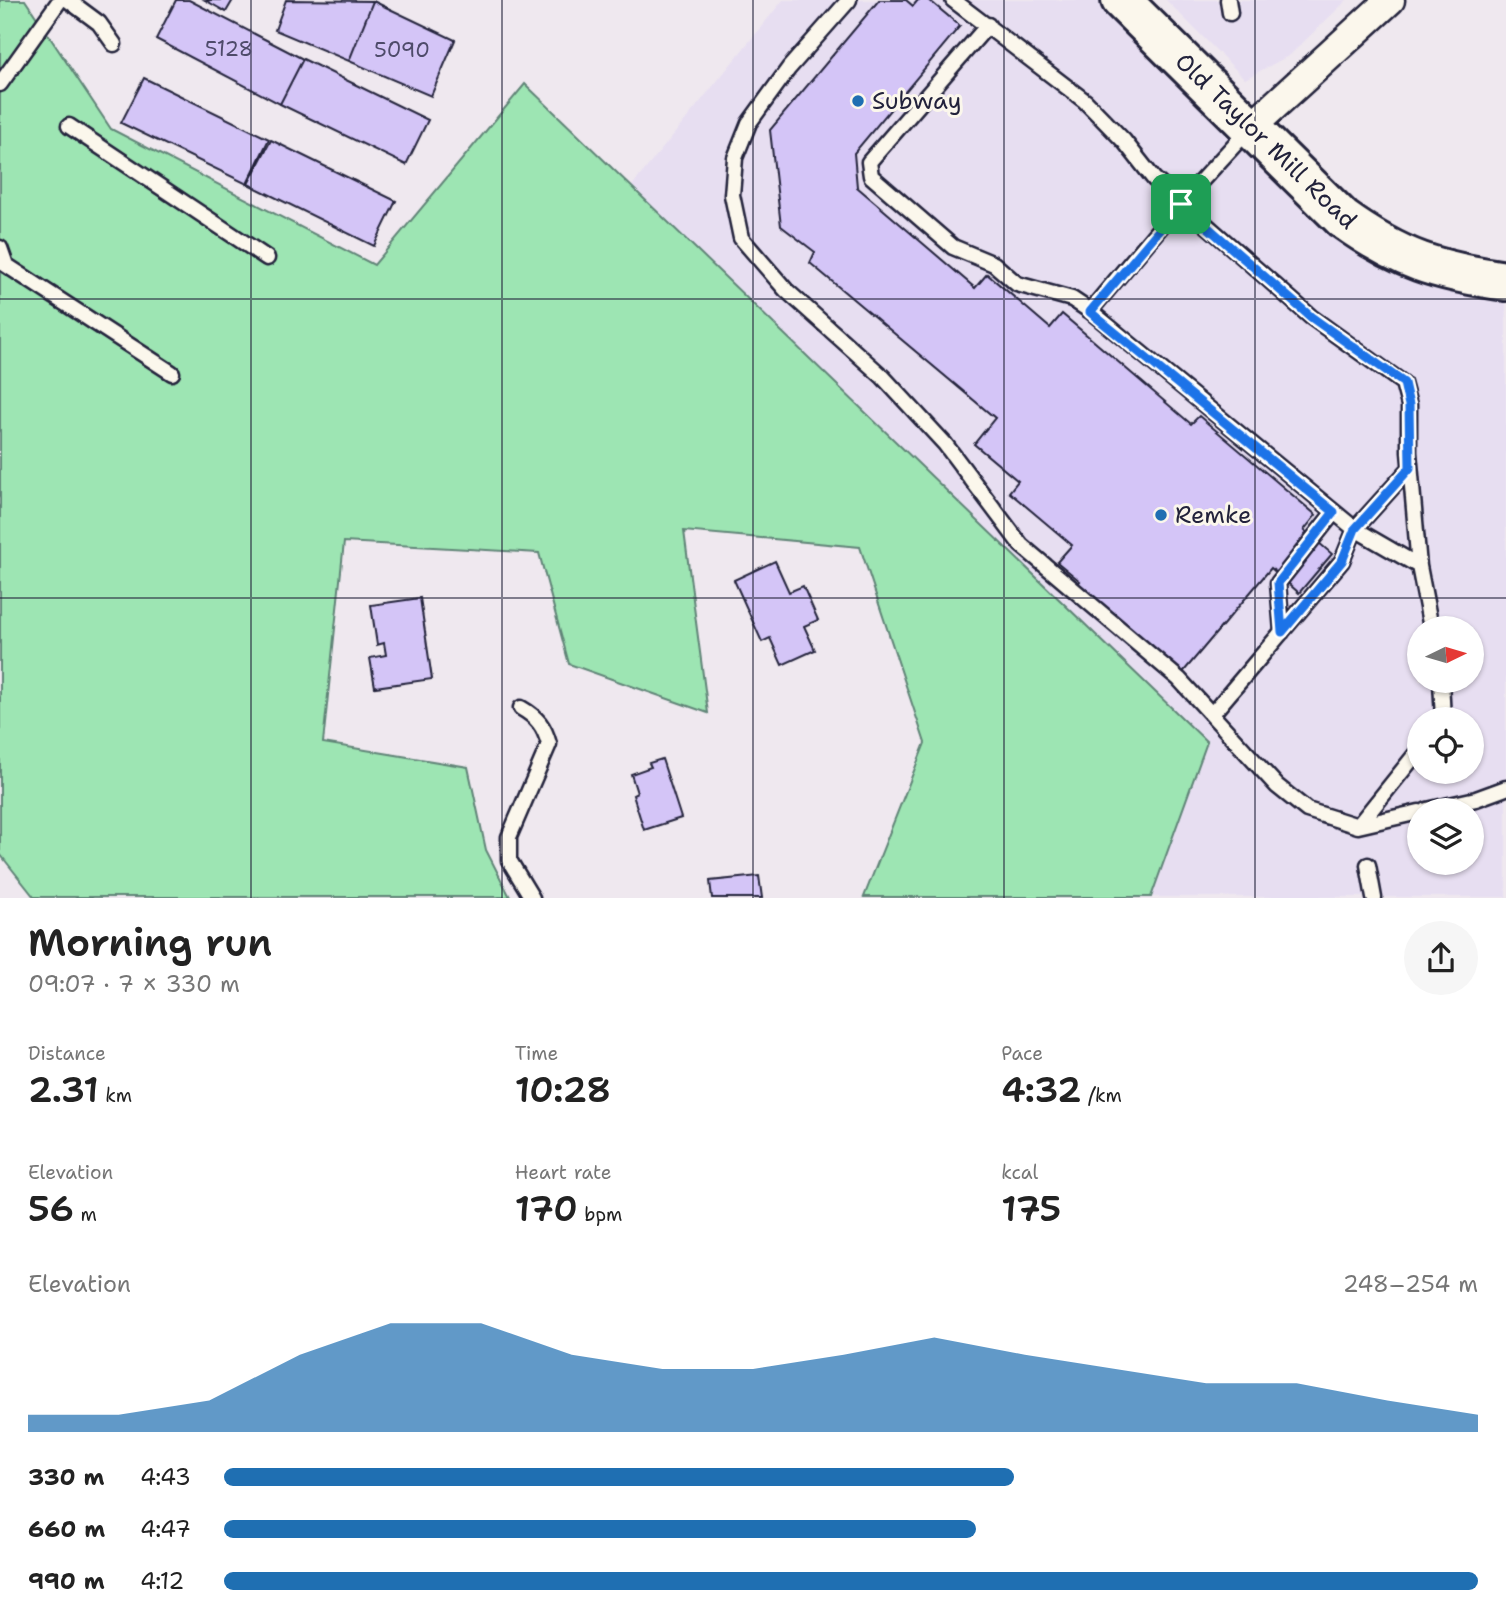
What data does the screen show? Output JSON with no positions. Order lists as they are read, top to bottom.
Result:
{
  "streets": {
    "street": ["Old Taylor Mill Road"]
  },
  "places": ["Subway", "Remke"],
  "house_numbers": ["5128", "5090"],
  "north": "right",
  "page": {
    "heading": ["Morning run", "09:07 · 7 × 330 m"],
    "stats": [
      ["Distance", "2.31 km"],
      ["Time", "10:28"],
      ["Pace", "4:32 /km"],
      ["Elevation", "56 m"],
      ["Heart rate", "170 bpm"],
      ["kcal", "175"]
    ],
    "chart": ["Elevation", "248–254 m"],
    "list": [
      {
        "name": "330 m",
        "note": "4:43"
      },
      {
        "name": "660 m",
        "note": "4:47"
      },
      {
        "name": "990 m",
        "note": "4:12"
      }
    ]
  }
}
